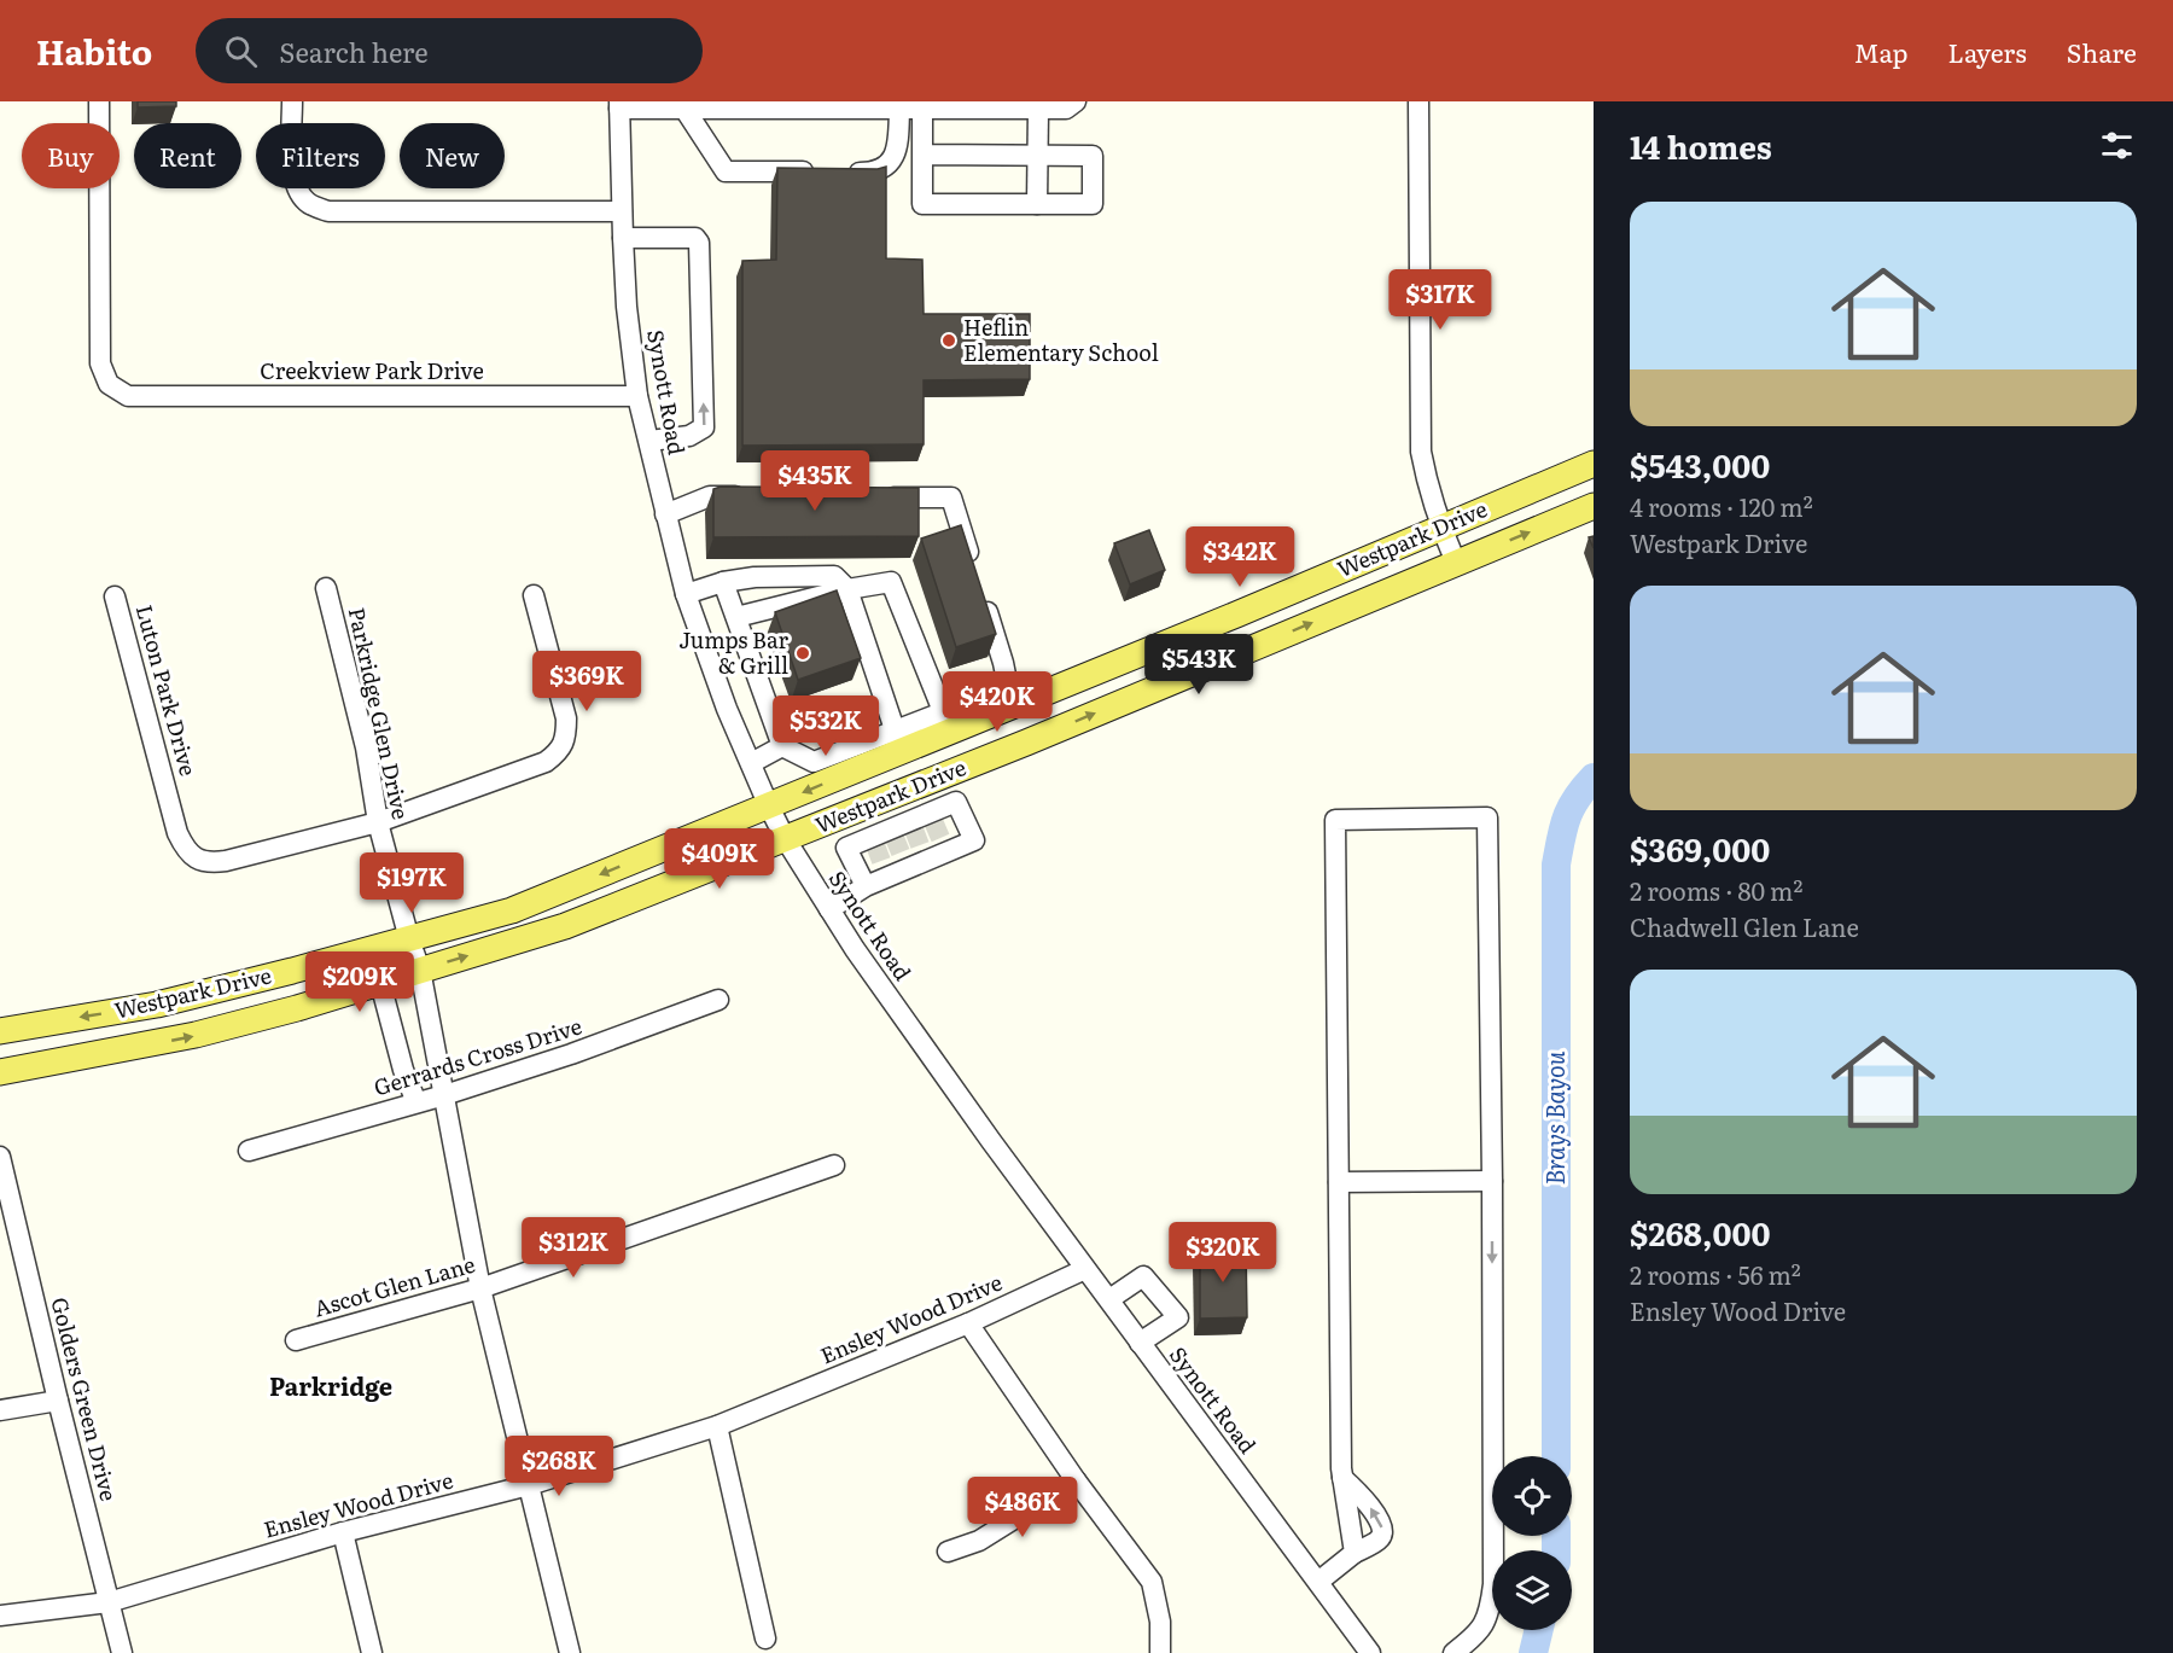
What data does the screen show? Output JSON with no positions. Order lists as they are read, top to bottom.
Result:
{
  "streets": {
    "main road": ["Westpark Drive"],
    "street": [
      "Creekview Park Drive",
      "Synott Road",
      "Luton Park Drive",
      "Parkridge Glen Drive",
      "Gerrards Cross Drive",
      "Ascot Glen Lane",
      "Ensley Wood Drive",
      "Golders Green Drive"
    ]
  },
  "crossings": [
    ["Creekview Park Drive", "Synott Road"],
    ["Synott Road", "Westpark Drive"],
    ["Synott Road", "Ensley Wood Drive"],
    ["Westpark Drive", "Parkridge Glen Drive"],
    ["Luton Park Drive", "Parkridge Glen Drive"],
    ["Parkridge Glen Drive", "Gerrards Cross Drive"],
    ["Parkridge Glen Drive", "Ascot Glen Lane"],
    ["Parkridge Glen Drive", "Ensley Wood Drive"],
    ["Ensley Wood Drive", "Golders Green Drive"]
  ],
  "districts": ["Parkridge"],
  "water": ["Brays Bayou"],
  "places": ["Heflin Elementary School", "Jumps Bar & Grill"],
  "page": {
    "header": "Habito",
    "search": "Search here",
    "nav": ["Map", "Layers", "Share"],
    "heading": "14 homes",
    "chip": [
      "Buy",
      "Rent",
      "Filters",
      "New"
    ],
    "list": [
      {
        "name": "$543,000",
        "note": "4 rooms · 120 m² · Westpark Drive"
      },
      {
        "name": "$369,000",
        "note": "2 rooms · 80 m² · Chadwell Glen Lane"
      },
      {
        "name": "$268,000",
        "note": "2 rooms · 56 m² · Ensley Wood Drive"
      }
    ],
    "price": [
      "$317K",
      "$435K",
      "$342K",
      "$543K",
      "$369K",
      "$420K",
      "$532K",
      "$409K",
      "$197K",
      "$209K",
      "$312K",
      "$320K",
      "$268K",
      "$486K"
    ]
  }
}
